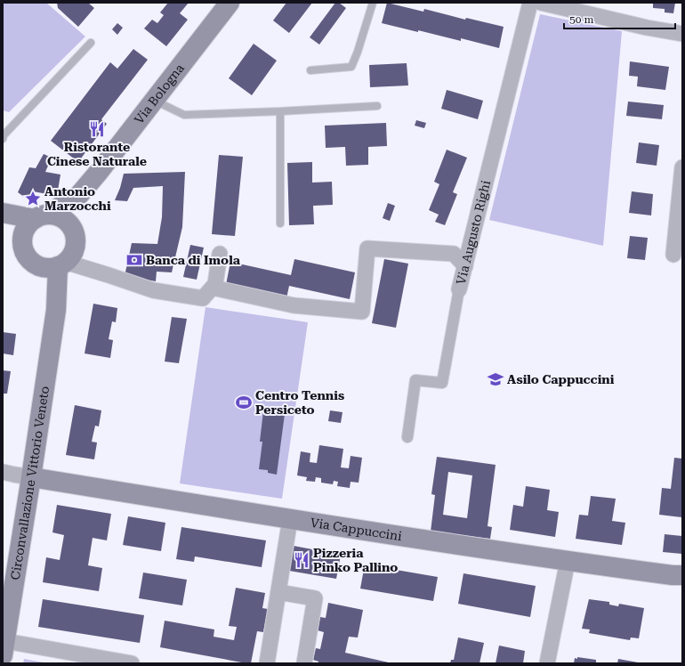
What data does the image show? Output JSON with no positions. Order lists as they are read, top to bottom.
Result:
{
  "streets": {
    "main road": ["Via Bologna", "Circonvallazione Vittorio Veneto", "Via Cappuccini"],
    "street": ["Via Augusto Righi"]
  },
  "crossings": [
    ["Via Bologna", "Circonvallazione Vittorio Veneto"],
    ["Circonvallazione Vittorio Veneto", "Via Cappuccini"]
  ],
  "places": {
    "restaurant": ["Ristorante Cinese Naturale", "Pizzeria Pinko Pallino"],
    "place": ["Antonio Marzocchi"],
    "bank": ["Banca di Imola"],
    "school or university": ["Asilo Cappuccini"],
    "sports": ["Centro Tennis Persiceto"]
  },
  "scale_bar": "50 m"
}
